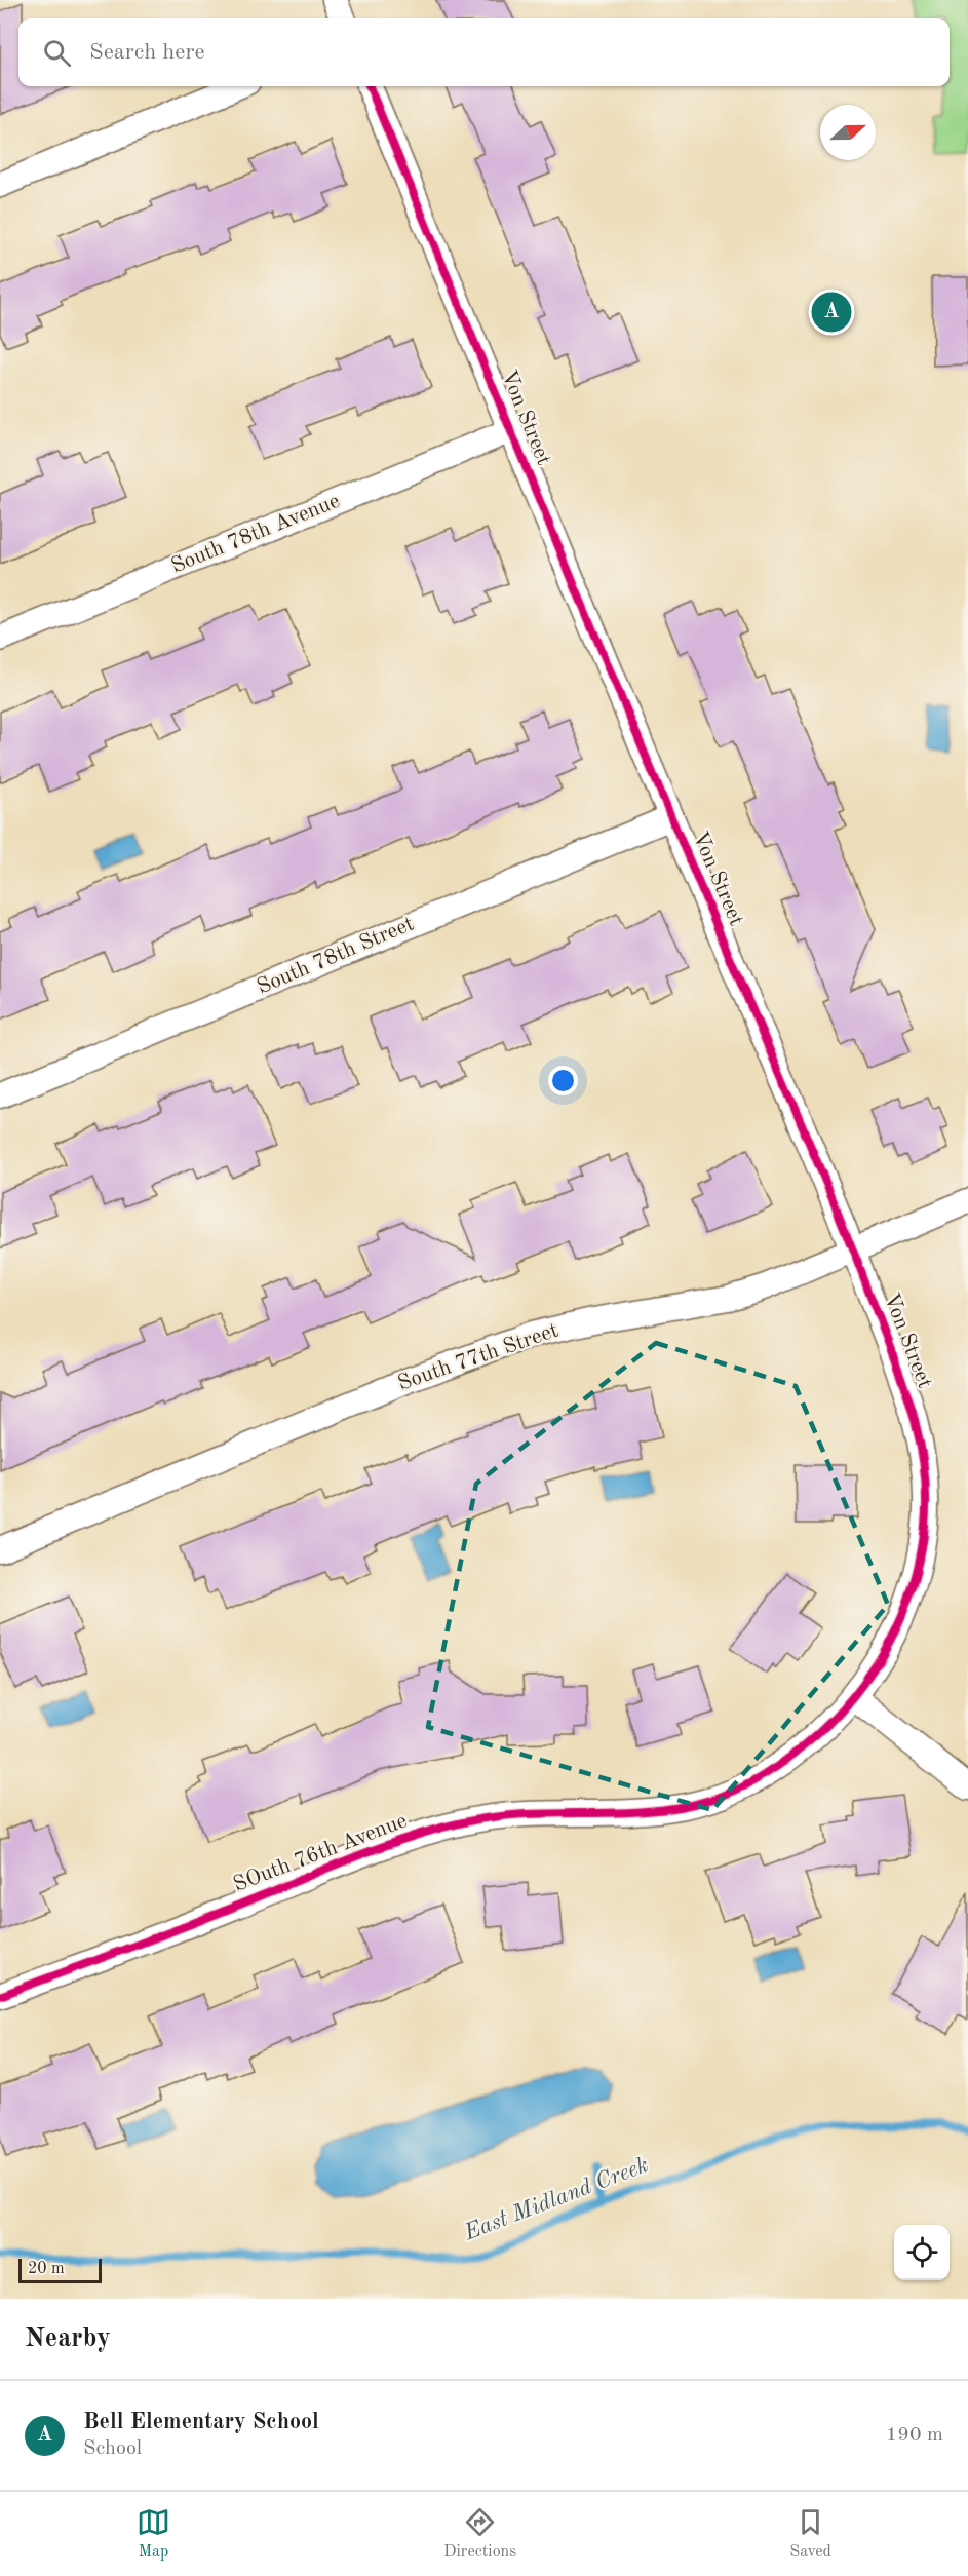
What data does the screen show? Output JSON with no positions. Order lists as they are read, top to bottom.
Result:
{
  "streets": {
    "street": [
      "Von Street",
      "South 78th Avenue",
      "South 78th Street",
      "South 77th Street",
      "SOuth 76th Avenue"
    ]
  },
  "crossings": [
    ["Von Street", "South 78th Avenue"],
    ["Von Street", "South 78th Street"],
    ["Von Street", "South 77th Street"],
    ["Von Street", "SOuth 76th Avenue"]
  ],
  "water": ["East Midland Creek"],
  "scale_bar": "20 m",
  "north": "right",
  "page": {
    "search": "Search here",
    "pins": "A",
    "scale": "20 m",
    "heading": "Nearby",
    "list": [
      {
        "mark": "A",
        "name": "Bell Elementary School",
        "note": "School",
        "value": "190 m"
      }
    ],
    "nav": ["Map", "Directions", "Saved"]
  }
}
